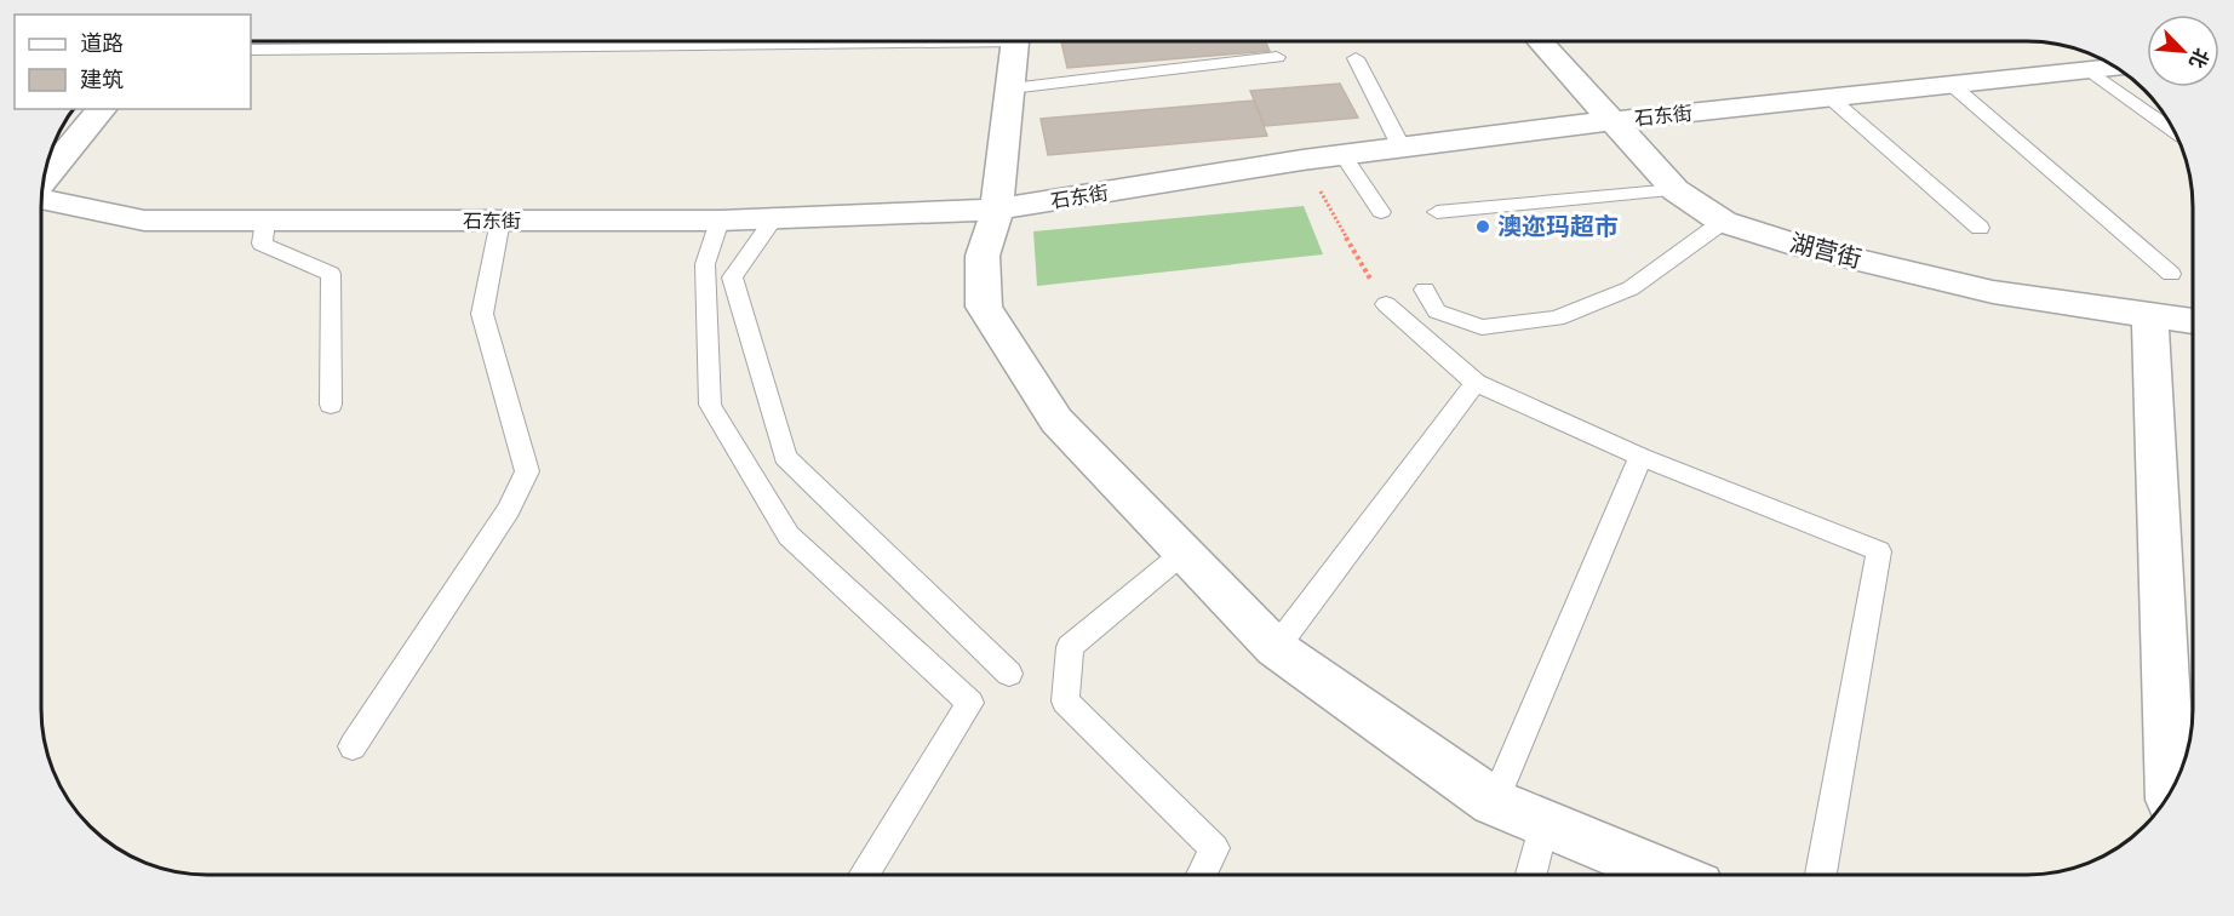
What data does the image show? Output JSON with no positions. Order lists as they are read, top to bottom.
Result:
{
  "streets": {
    "street": ["石东街", "湖营街"]
  },
  "crossings": [
    ["石东街", "湖营街"]
  ],
  "places": ["澳迩玛超市"],
  "legend": ["道路", "建筑"],
  "north": "bottom right"
}
